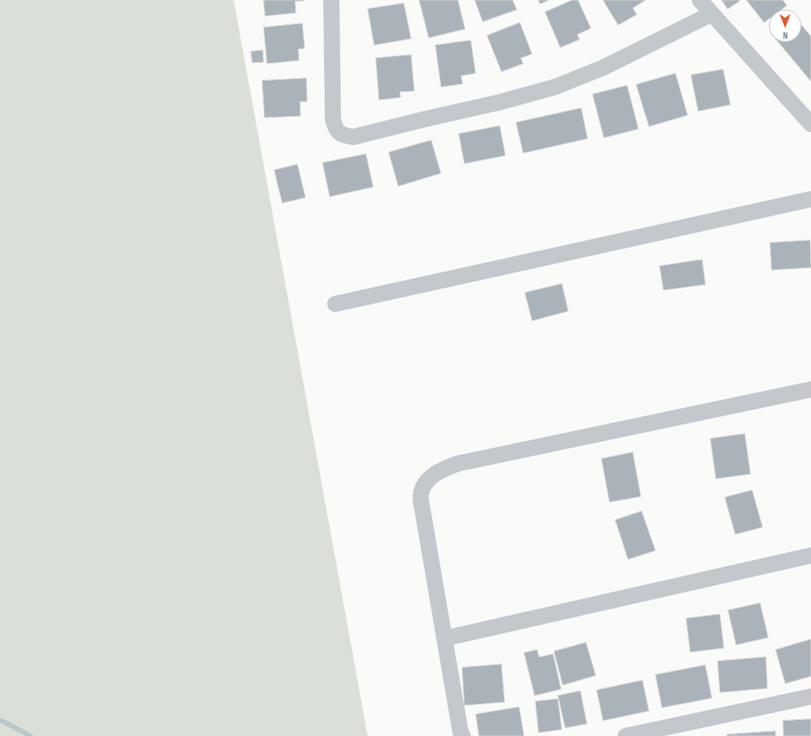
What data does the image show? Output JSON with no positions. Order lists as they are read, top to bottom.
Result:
{
  "north": "bottom"
}
